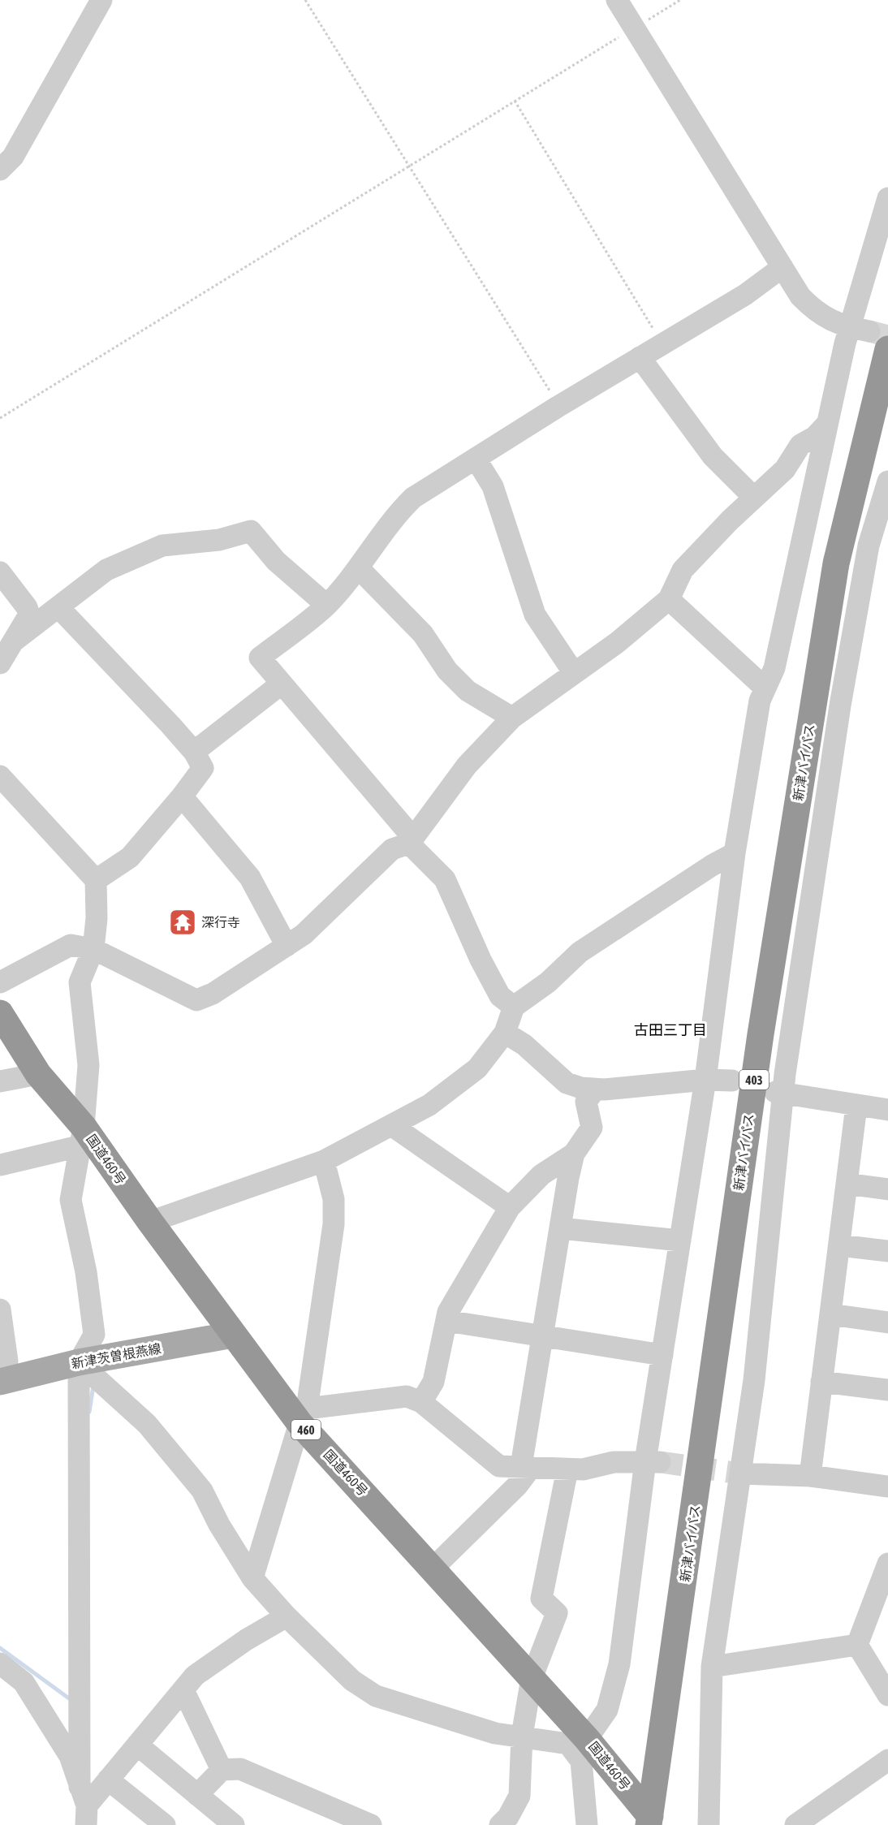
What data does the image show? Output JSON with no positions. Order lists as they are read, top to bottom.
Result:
{
  "streets": {
    "highway": [
      "新津バイパス",
      "403",
      "国道460号",
      "460"
    ],
    "main road": ["新津茨曽根燕線"]
  },
  "crossings": [
    ["新津バイパス", "国道460号"],
    ["国道460号", "新津茨曽根燕線"]
  ],
  "districts": ["古田三丁目"],
  "places": {
    "temple": ["深行寺"]
  }
}
